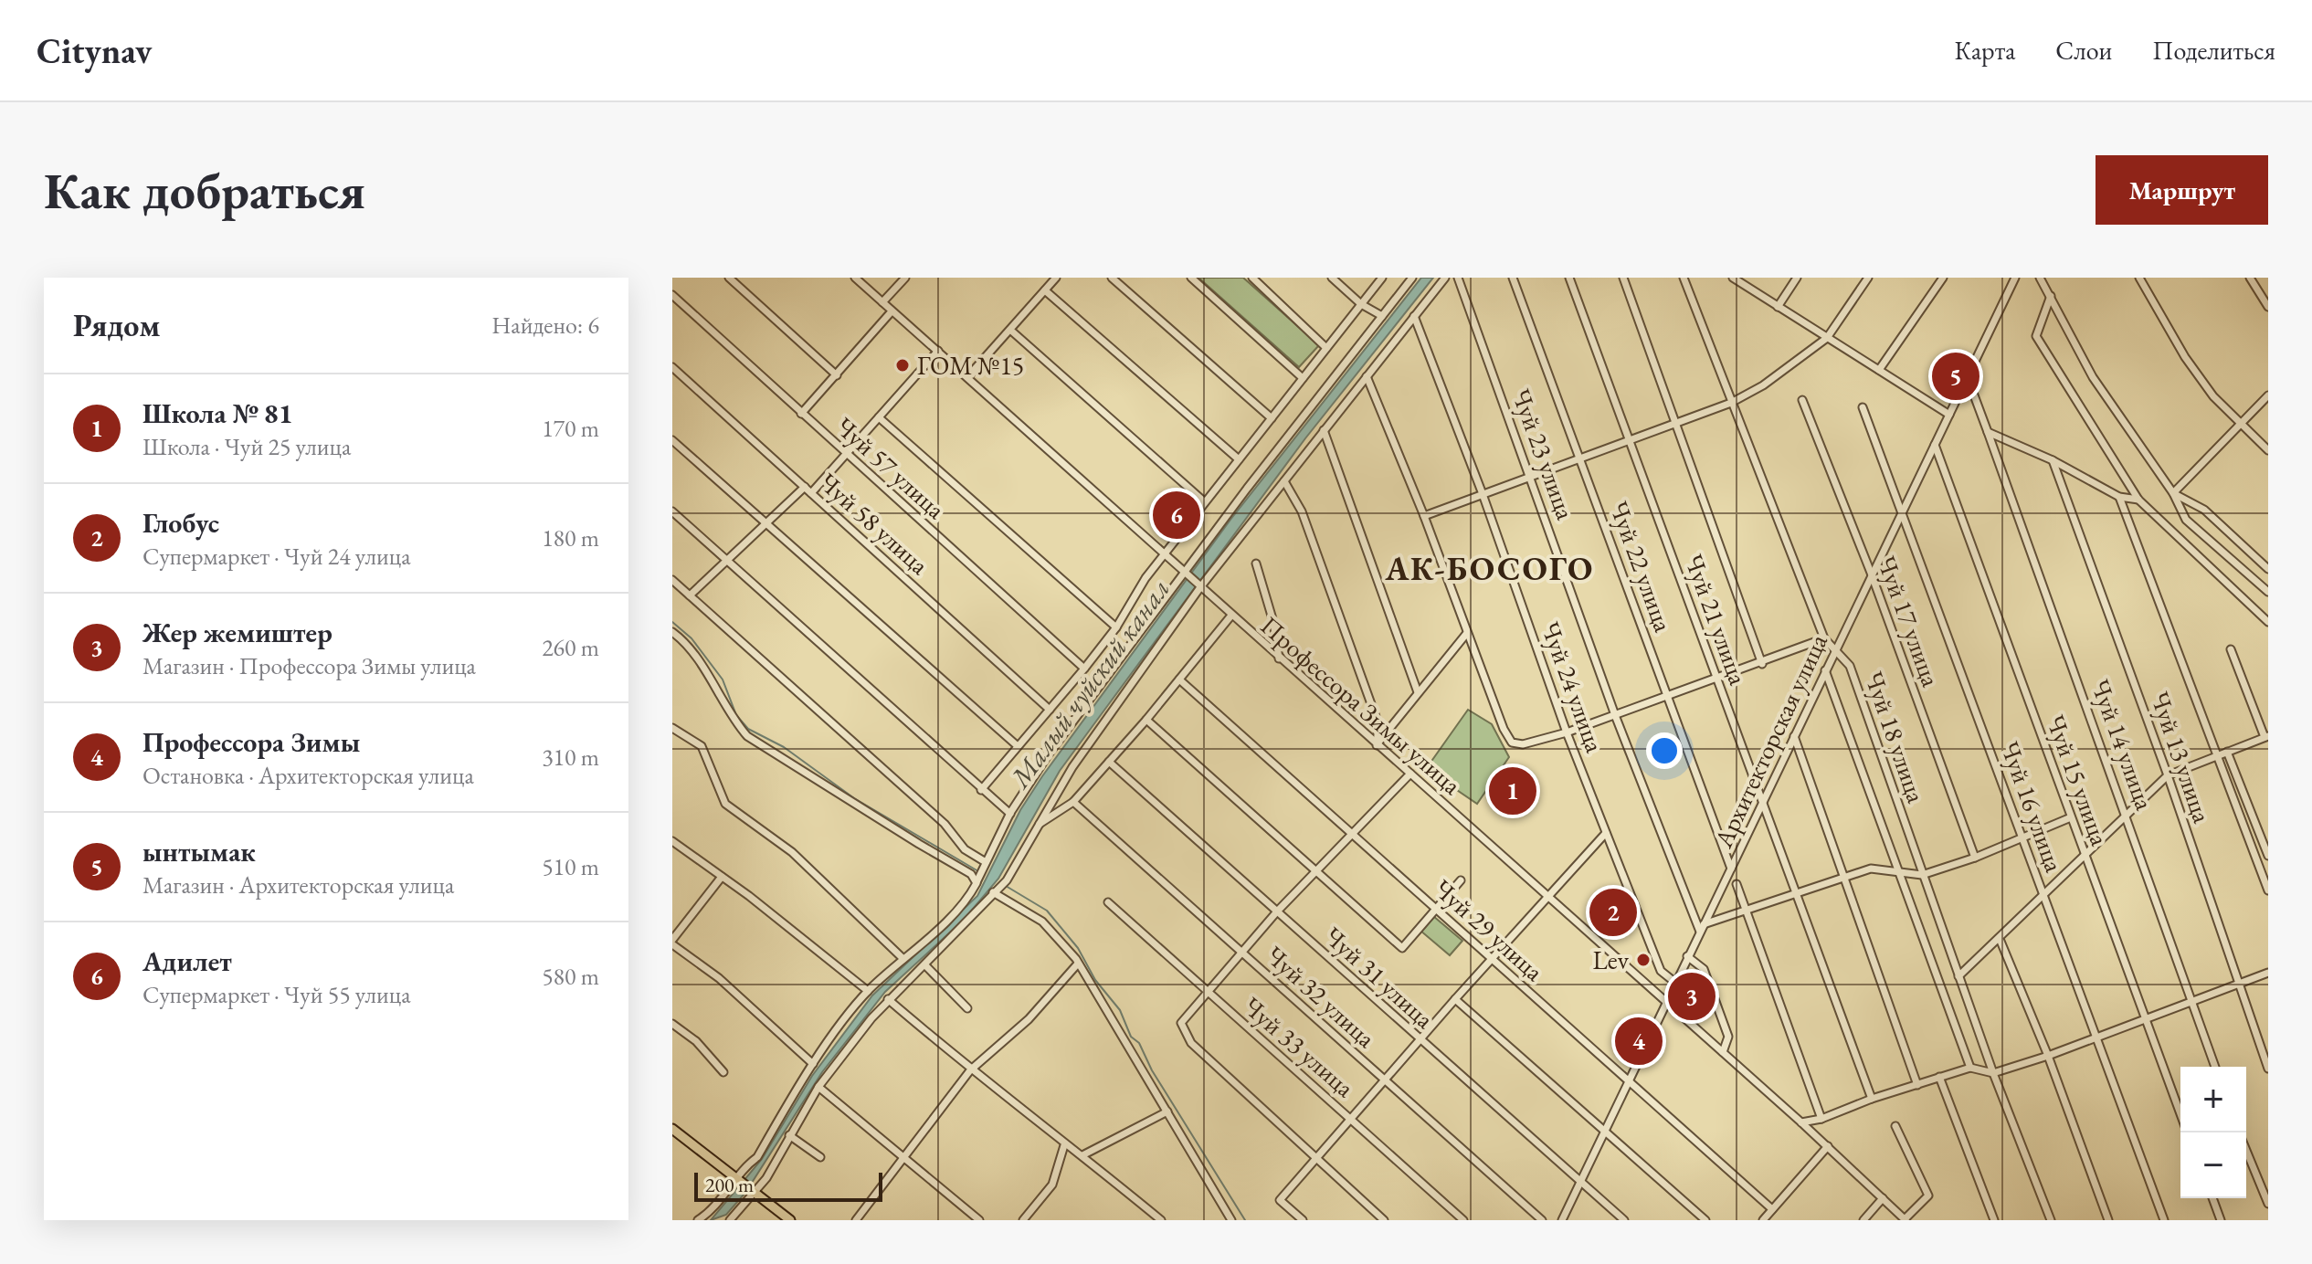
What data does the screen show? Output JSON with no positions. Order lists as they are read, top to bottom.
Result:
{
  "streets": {
    "street": [
      "Чуй 23 улица",
      "Чуй 57 улица",
      "Чуй 58 улица",
      "Чуй 22 улица",
      "Чуй 21 улица",
      "Чуй 17 улица",
      "Чуй 24 улица",
      "Профессора Зимы улица",
      "Чуй 18 улица",
      "Архитекторская улица",
      "Чуй 14 улица",
      "Чуй 13 улица",
      "Чуй 15 улица",
      "Чуй 16 улица",
      "Чуй 29 улица",
      "Чуй 31 улица",
      "Чуй 32 улица",
      "Чуй 33 улица"
    ]
  },
  "crossings": [
    ["Чуй 23 улица", "Архитекторская улица"],
    ["Чуй 22 улица", "Архитекторская улица"],
    ["Чуй 21 улица", "Архитекторская улица"],
    ["Чуй 17 улица", "Архитекторская улица"],
    ["Чуй 24 улица", "Архитекторская улица"],
    ["Профессора Зимы улица", "Архитекторская улица"],
    ["Чуй 18 улица", "Архитекторская улица"],
    ["Архитекторская улица", "Чуй 14 улица"],
    ["Архитекторская улица", "Чуй 15 улица"],
    ["Архитекторская улица", "Чуй 16 улица"],
    ["Архитекторская улица", "Чуй 29 улица"],
    ["Архитекторская улица", "Чуй 31 улица"]
  ],
  "districts": ["АК-БОСОГО"],
  "water": ["Малый чуйский канал"],
  "places": ["ГОМ №15", "Lev"],
  "scale_bar": "200 m",
  "page": {
    "header": "Citynav",
    "nav": ["Карта", "Слои", "Поделиться"],
    "buttons": "Маршрут",
    "title": "Как добраться",
    "heading": ["Рядом", "Найдено: 6"],
    "pins": [
      "5",
      "6",
      "1",
      "2",
      "3",
      "4"
    ],
    "list": [
      {
        "mark": "1",
        "name": "Школа № 81",
        "note": "Школа · Чуй 25 улица",
        "value": "170 m"
      },
      {
        "mark": "2",
        "name": "Глобус",
        "note": "Супермаркет · Чуй 24 улица",
        "value": "180 m"
      },
      {
        "mark": "3",
        "name": "Жер жемиштер",
        "note": "Магазин · Профессора Зимы улица",
        "value": "260 m"
      },
      {
        "mark": "4",
        "name": "Профессора Зимы",
        "note": "Остановка · Архитекторская улица",
        "value": "310 m"
      },
      {
        "mark": "5",
        "name": "ынтымак",
        "note": "Магазин · Архитекторская улица",
        "value": "510 m"
      },
      {
        "mark": "6",
        "name": "Адилет",
        "note": "Супермаркет · Чуй 55 улица",
        "value": "580 m"
      }
    ],
    "map_buttons": ["+", "−"],
    "scale": "200 m"
  }
}
